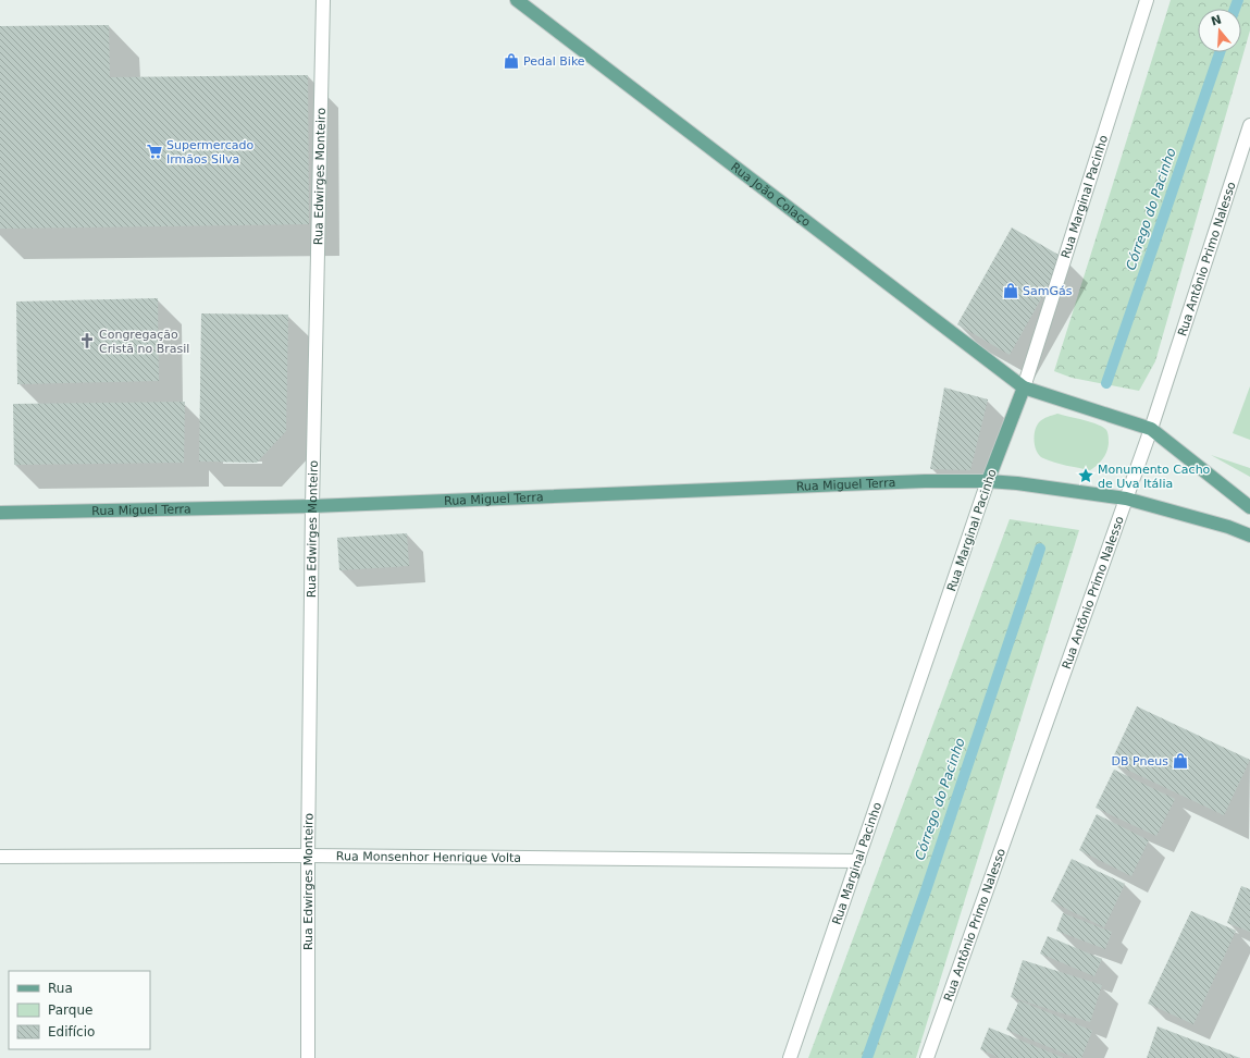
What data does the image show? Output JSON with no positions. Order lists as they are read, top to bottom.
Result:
{
  "streets": {
    "main road": ["Rua João Colaço", "Rua Marginal Pacinho", "Rua Miguel Terra"],
    "street": ["Rua Edwirges Monteiro", "Rua Antônio Primo Nalesso", "Rua Monsenhor Henrique Volta"]
  },
  "crossings": [
    ["Rua Edwirges Monteiro", "Rua Miguel Terra"],
    ["Rua Edwirges Monteiro", "Rua Monsenhor Henrique Volta"],
    ["Rua João Colaço", "Rua Marginal Pacinho"],
    ["Rua João Colaço", "Rua Antônio Primo Nalesso"],
    ["Rua Marginal Pacinho", "Rua Miguel Terra"],
    ["Rua Marginal Pacinho", "Rua Monsenhor Henrique Volta"],
    ["Rua Antônio Primo Nalesso", "Rua Miguel Terra"]
  ],
  "water": ["Córrego do Pacinho"],
  "places": {
    "shop": ["Pedal Bike", "SamGás", "DB Pneus"],
    "supermarket": ["Supermercado Irmãos Silva"],
    "church": ["Congregação Cristã no Brasil"],
    "place": ["Monumento Cacho de Uva Itália"]
  },
  "legend": ["Rua", "Parque", "Edifício"],
  "north": "top"
}
